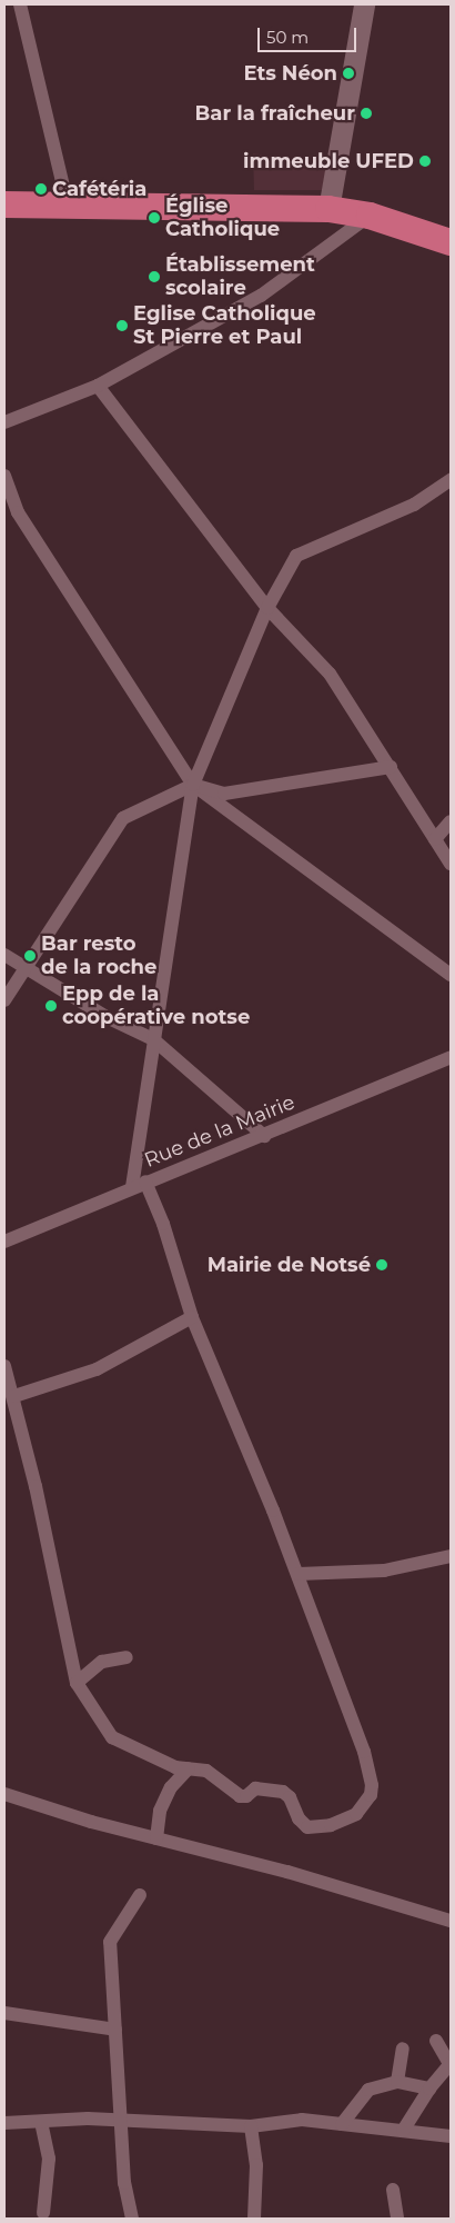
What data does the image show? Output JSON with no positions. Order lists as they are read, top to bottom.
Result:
{
  "streets": {
    "street": ["Rue de la Mairie"]
  },
  "places": [
    "Ets Néon",
    "Bar la fraîcheur",
    "immeuble UFED",
    "Cafétéria",
    "Église Catholique",
    "Établissement scolaire",
    "Eglise Catholique St Pierre et Paul",
    "Bar resto de la roche",
    "Epp de la coopérative notse",
    "Mairie de Notsé"
  ],
  "scale_bar": "50 m"
}
